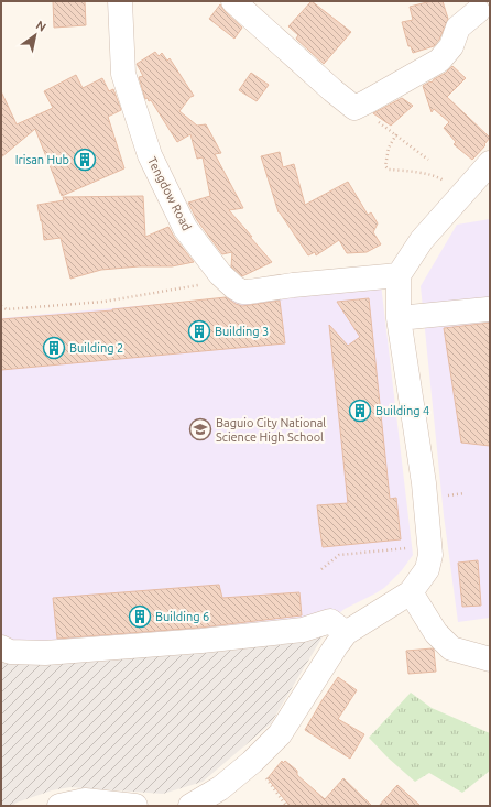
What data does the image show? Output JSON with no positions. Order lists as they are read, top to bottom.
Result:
{
  "streets": {
    "street": ["Tengdow Road"]
  },
  "places": {
    "building": [
      "Irisan Hub",
      "Building 3",
      "Building 2",
      "Building 4",
      "Building 6"
    ],
    "school or university": ["Baguio City National Science High School"]
  },
  "north": "top right"
}
